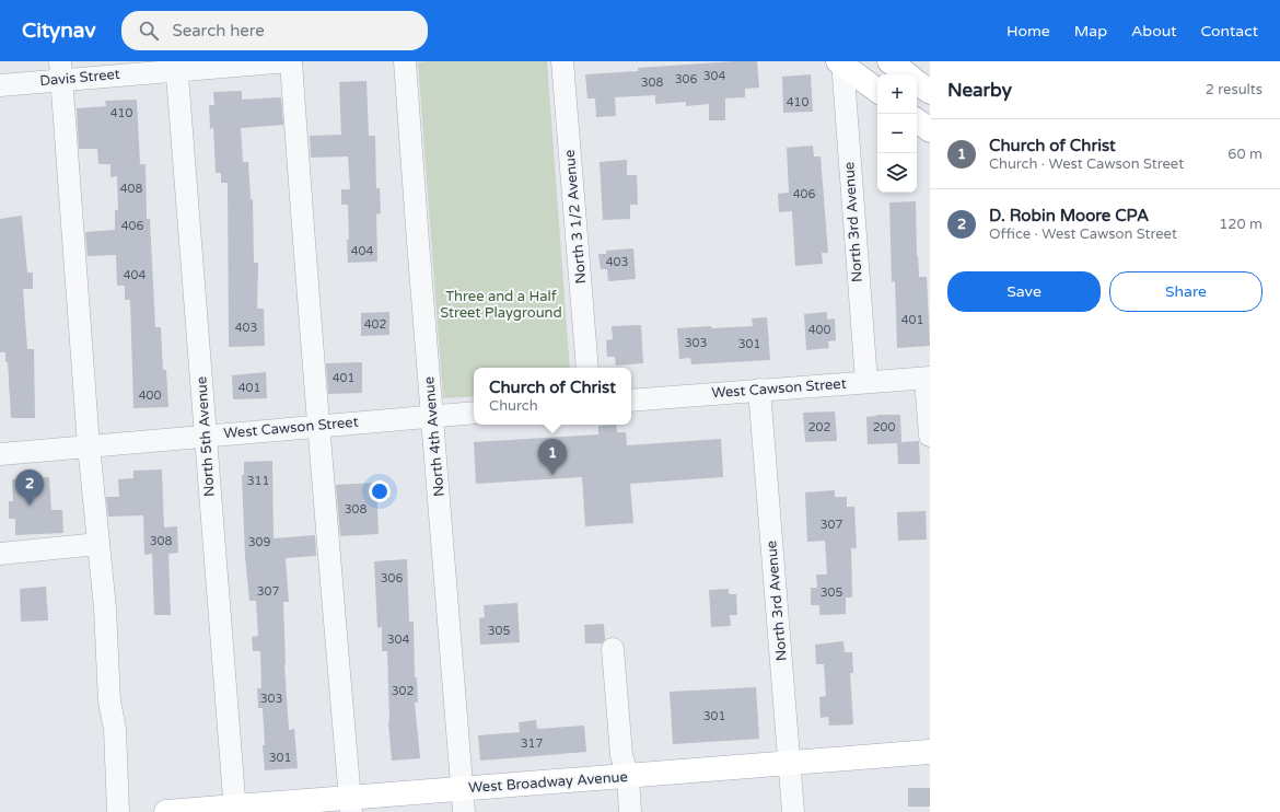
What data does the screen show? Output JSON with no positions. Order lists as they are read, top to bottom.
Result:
{
  "streets": {
    "main road": ["West Broadway Avenue"],
    "street": [
      "Davis Street",
      "North 3 1/2 Avenue",
      "North 3rd Avenue",
      "West Cawson Street",
      "North 5th Avenue",
      "North 4th Avenue"
    ]
  },
  "crossings": [
    ["Davis Street", "North 5th Avenue"],
    ["North 3rd Avenue", "West Cawson Street"],
    ["North 3rd Avenue", "West Broadway Avenue"],
    ["West Cawson Street", "North 5th Avenue"],
    ["West Cawson Street", "North 4th Avenue"],
    ["North 5th Avenue", "West Broadway Avenue"],
    ["North 4th Avenue", "West Broadway Avenue"]
  ],
  "parks": ["Three and a Half Street Playground"],
  "house_numbers": [
    "304",
    "306",
    "308",
    "410",
    "410",
    "408",
    "406",
    "406",
    "404",
    "403",
    "404",
    "401",
    "402",
    "403",
    "400",
    "303",
    "301",
    "401",
    "401",
    "400",
    "202",
    "200",
    "311",
    "308",
    "307",
    "308",
    "309",
    "306",
    "307",
    "305",
    "305",
    "304",
    "302",
    "303",
    "301",
    "317",
    "301"
  ],
  "page": {
    "header": "Citynav",
    "search": "Search here",
    "nav": [
      "Home",
      "Map",
      "About",
      "Contact"
    ],
    "heading": ["Nearby", "2 results"],
    "map_buttons": ["+", "−"],
    "list": [
      {
        "mark": "1",
        "name": "Church of Christ",
        "note": "Church · West Cawson Street",
        "value": "60 m"
      },
      {
        "mark": "2",
        "name": "D. Robin Moore CPA",
        "note": "Office · West Cawson Street",
        "value": "120 m"
      }
    ],
    "buttons": ["Save", "Share"],
    "popup": ["Church of Christ", "Church"],
    "pins": ["1", "2"]
  }
}
